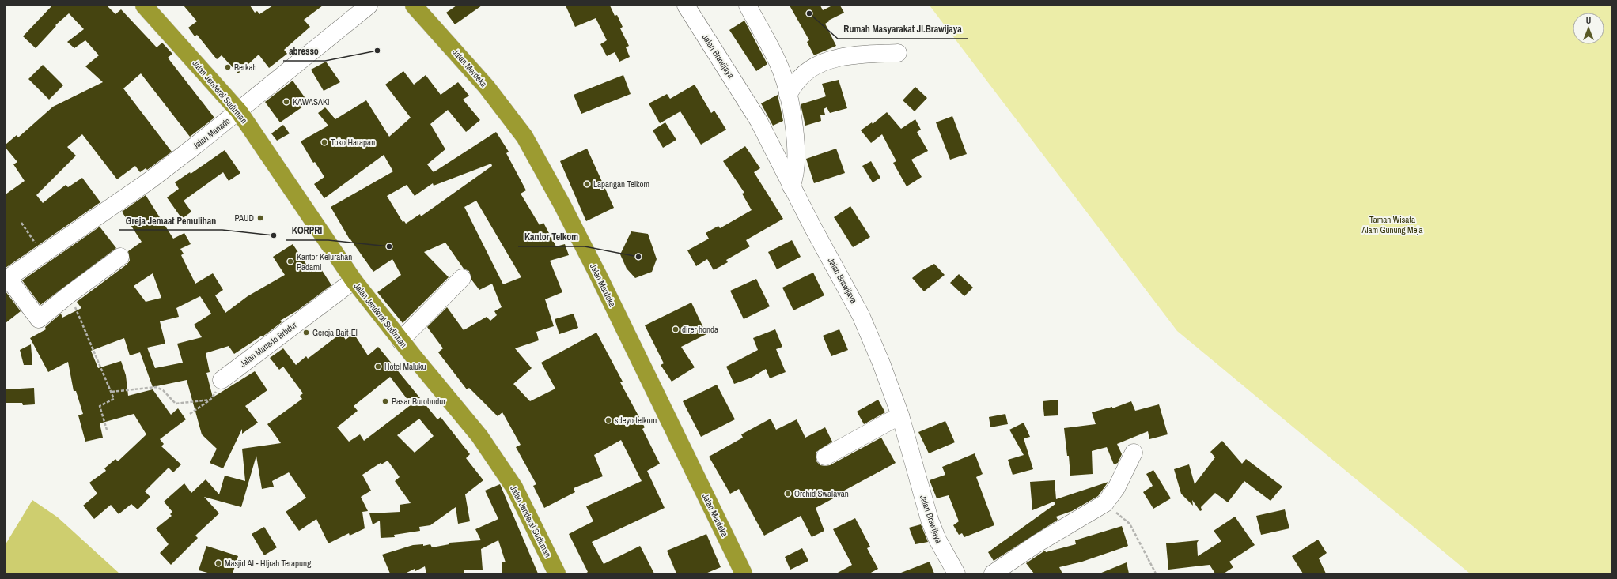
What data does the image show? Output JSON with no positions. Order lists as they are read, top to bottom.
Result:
{
  "streets": {
    "highway": ["Jalan Merdeka", "Jalan Jenderal Sudirman"],
    "street": ["Jalan Brawijaya", "Jalan Manado", "Jalan Manado Brbdur"]
  },
  "crossings": [
    ["Jalan Jenderal Sudirman", "Jalan Manado"],
    ["Jalan Jenderal Sudirman", "Jalan Manado Brbdur"]
  ],
  "parks": ["Taman Wisata Alam Gunung Meja"],
  "places": [
    "Rumah Masyarakat Jl.Brawijaya",
    "abresso",
    "Berkah",
    "KAWASAKI",
    "Toko Harapan",
    "Lapangan Telkom",
    "PAUD",
    "Greja Jemaat Pemulihan",
    "KORPRI",
    "Kantor Telkom",
    "Kantor Kelurahan Padarni",
    "direr honda",
    "Gereja Bait-El",
    "Hotel Maluku",
    "Pasar Burobudur",
    "sdeyo telkom",
    "Orchid Swalayan",
    "Masjid AL- HIjrah Terapung"
  ],
  "north": "top"
}
